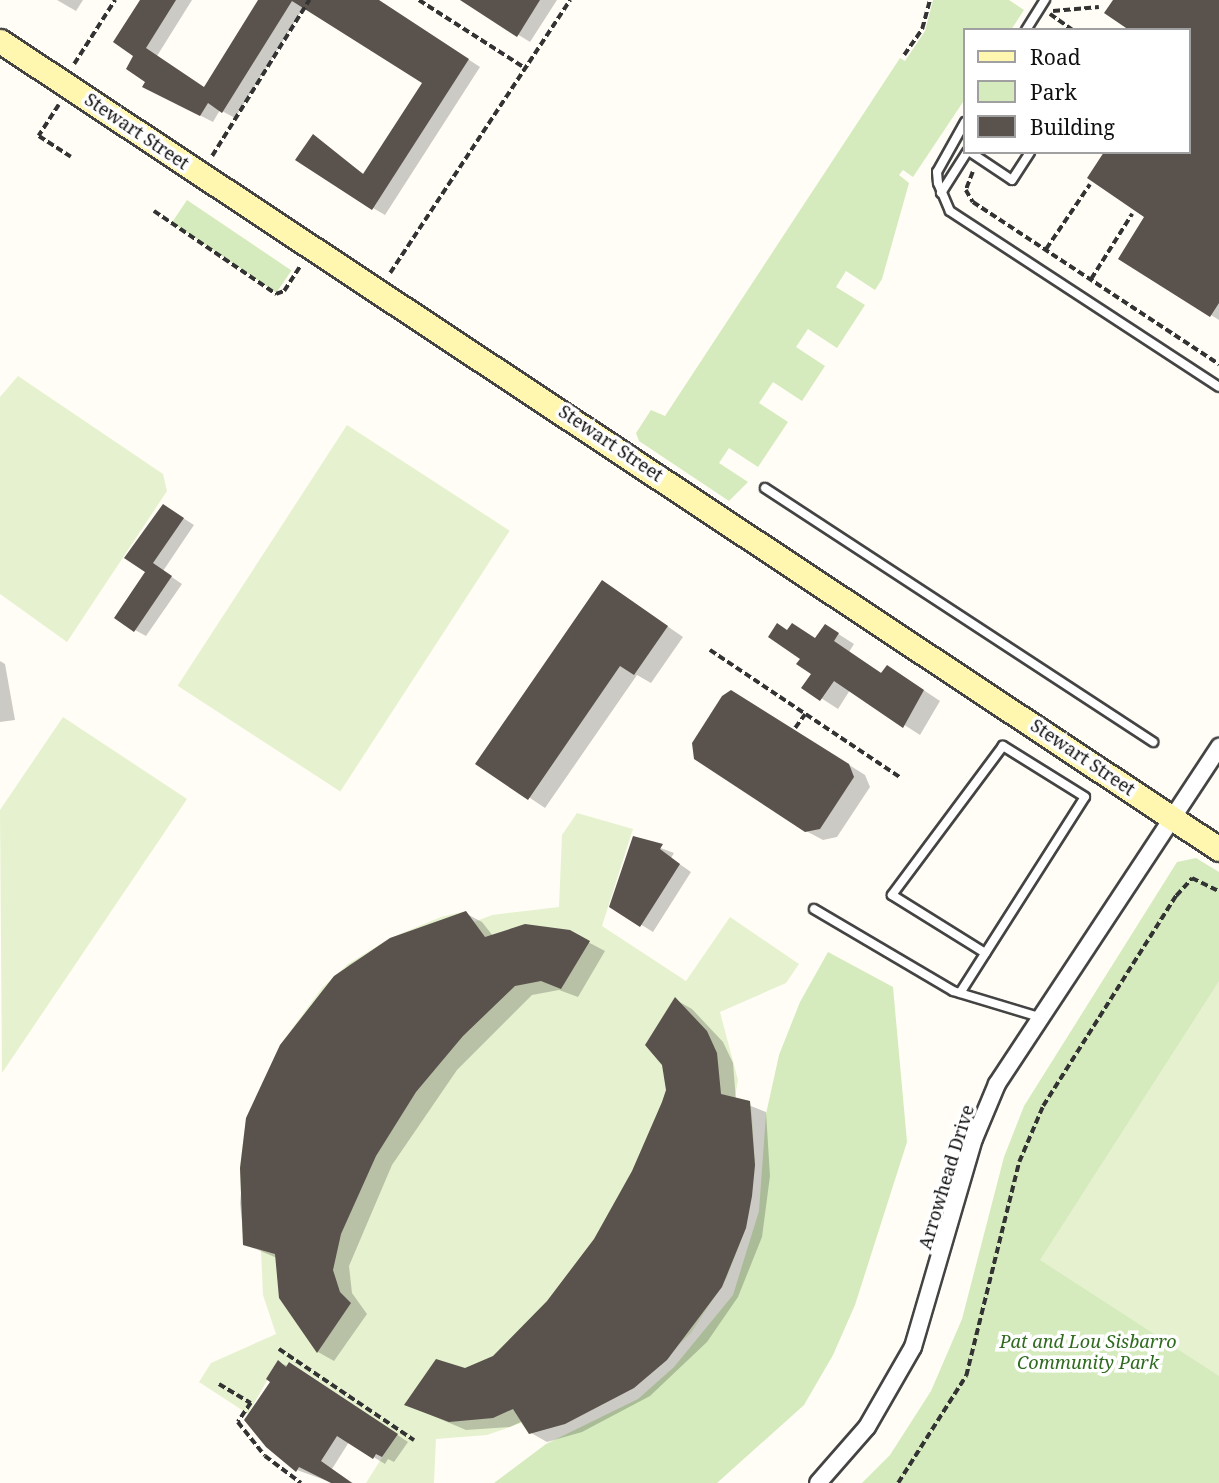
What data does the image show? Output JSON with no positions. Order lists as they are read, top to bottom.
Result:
{
  "streets": {
    "street": ["Stewart Street", "Arrowhead Drive"]
  },
  "crossings": [
    ["Stewart Street", "Arrowhead Drive"]
  ],
  "parks": ["Pat and Lou Sisbarro Community Park"],
  "legend": ["Road", "Park", "Building"]
}
